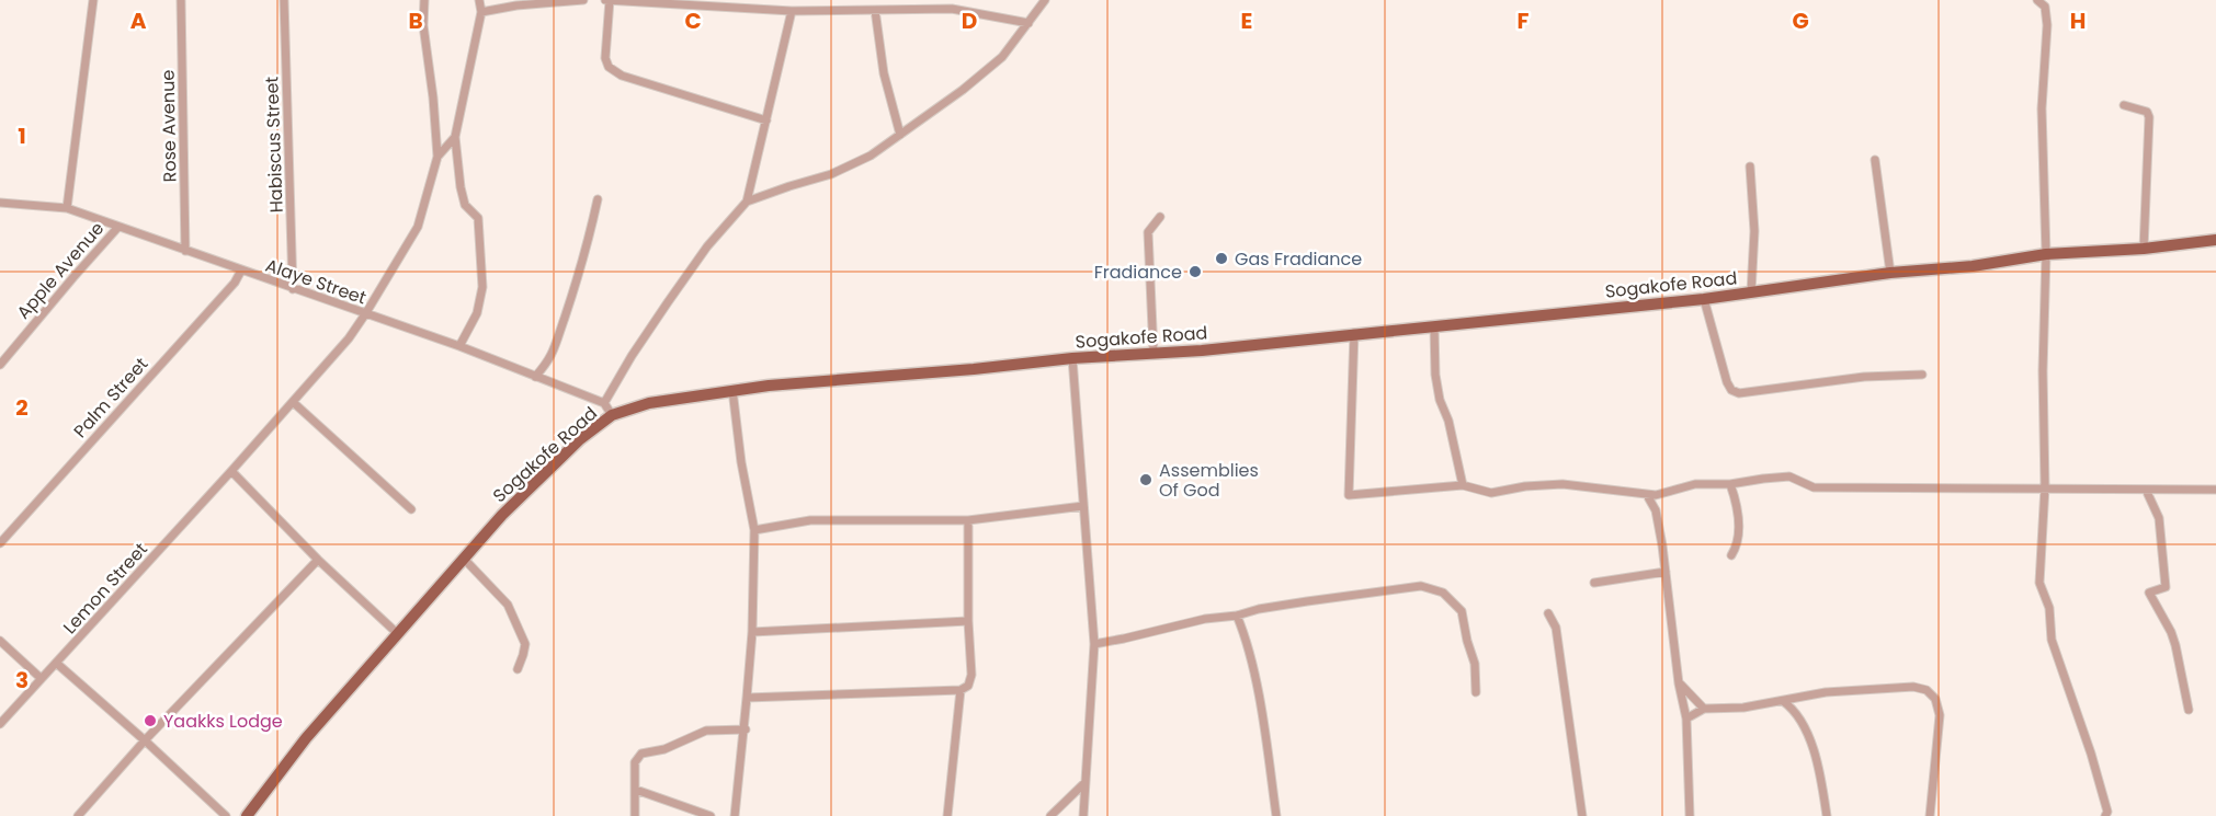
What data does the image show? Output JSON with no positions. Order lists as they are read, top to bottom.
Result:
{
  "streets": {
    "main road": ["Sogakofe Road"],
    "street": [
      "Rose Avenue",
      "Habiscus Street",
      "Apple Avenue",
      "Alaye Street",
      "Palm Street",
      "Lemon Street"
    ]
  },
  "crossings": [
    ["Rose Avenue", "Alaye Street"],
    ["Habiscus Street", "Alaye Street"],
    ["Apple Avenue", "Alaye Street"],
    ["Alaye Street", "Palm Street"],
    ["Alaye Street", "Lemon Street"]
  ],
  "places": [
    "Gas Fradiance",
    "Fradiance",
    "Assemblies Of God",
    "Yaakks Lodge"
  ],
  "grid": {
    "columns": [
      "A",
      "B",
      "C",
      "D",
      "E",
      "F",
      "G",
      "H"
    ],
    "rows": ["1", "2", "3"]
  }
}
